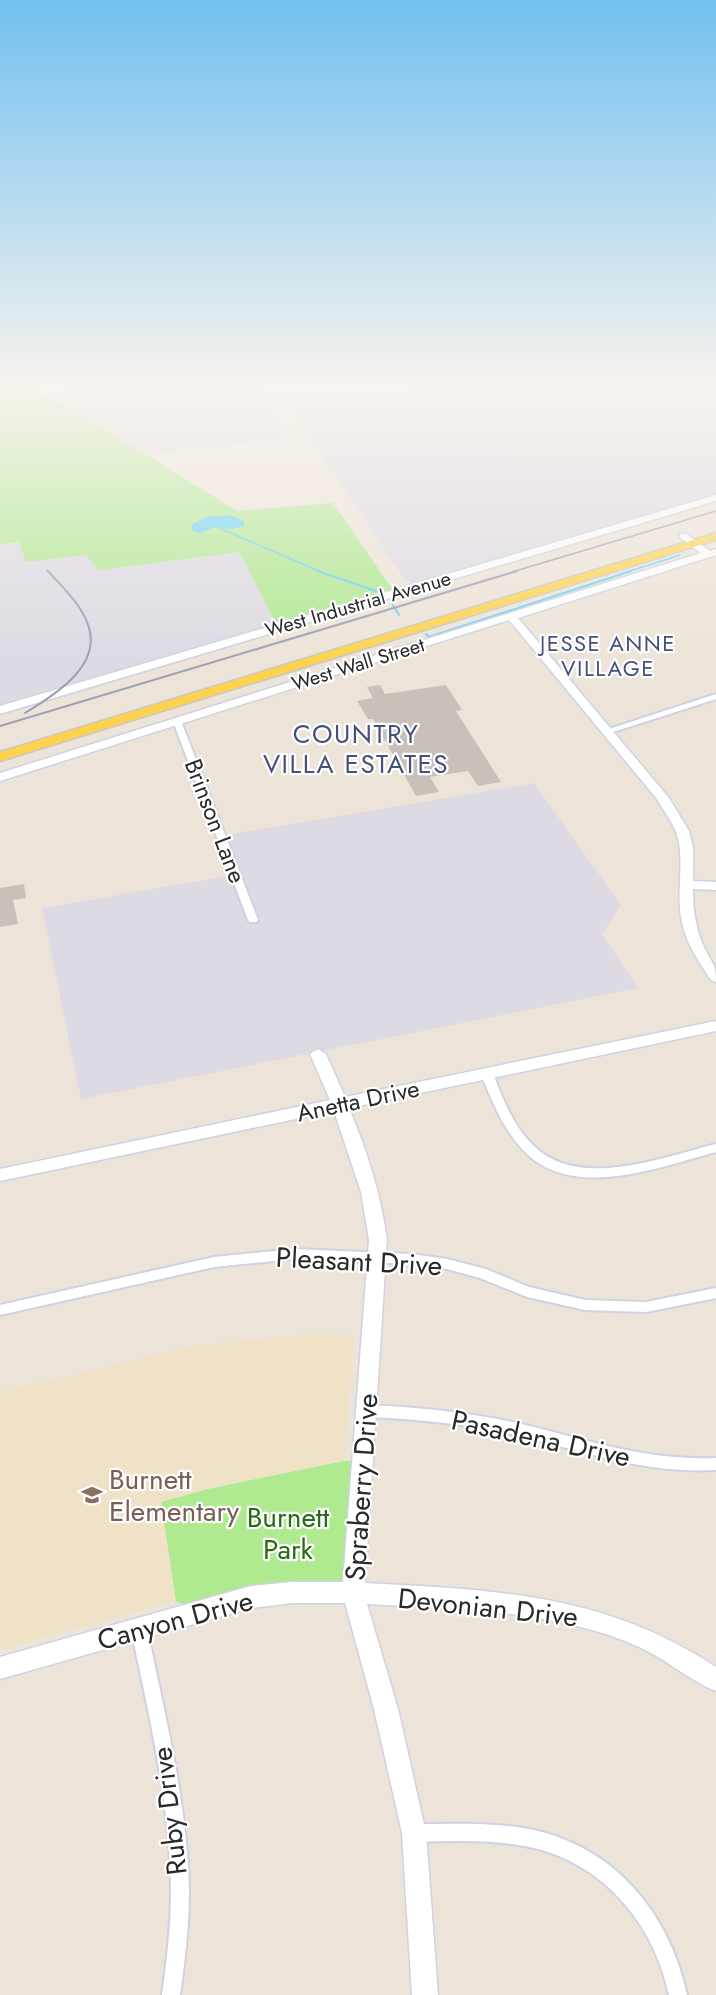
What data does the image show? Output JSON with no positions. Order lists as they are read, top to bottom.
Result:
{
  "streets": {
    "main road": ["West Wall Street"],
    "street": [
      "West Industrial Avenue",
      "Brinson Lane",
      "Anetta Drive",
      "Pleasant Drive",
      "Pasadena Drive",
      "Spraberry Drive",
      "Devonian Drive",
      "Canyon Drive",
      "Ruby Drive"
    ]
  },
  "crossings": [
    ["West Wall Street", "Brinson Lane"],
    ["Anetta Drive", "Spraberry Drive"],
    ["Pleasant Drive", "Spraberry Drive"],
    ["Pasadena Drive", "Spraberry Drive"],
    ["Spraberry Drive", "Devonian Drive"],
    ["Spraberry Drive", "Canyon Drive"],
    ["Devonian Drive", "Canyon Drive"],
    ["Canyon Drive", "Ruby Drive"]
  ],
  "districts": ["JESSE ANNE VILLAGE", "COUNTRY VILLA ESTATES"],
  "parks": ["Burnett Park"],
  "places": {
    "school or university": ["Burnett Elementary"]
  }
}
